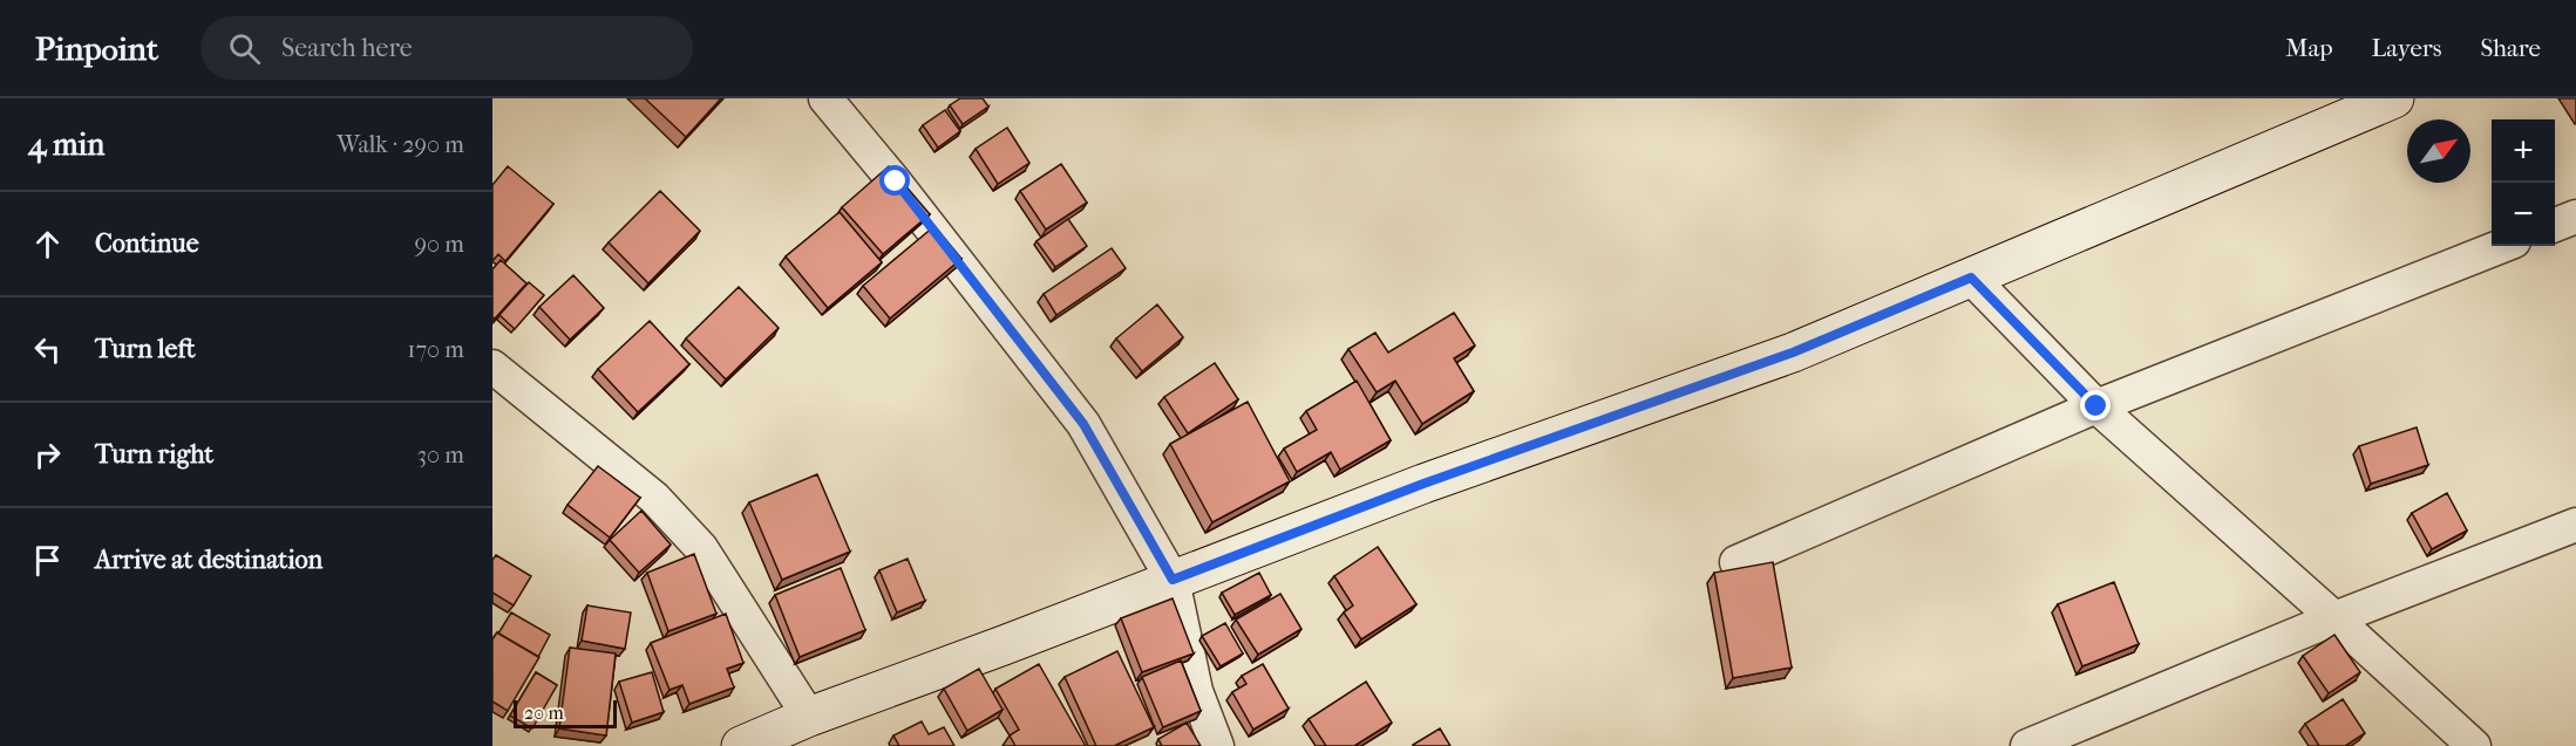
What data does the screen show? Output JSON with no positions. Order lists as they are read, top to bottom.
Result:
{
  "scale_bar": "20 m",
  "north": "top right",
  "page": {
    "header": "Pinpoint",
    "search": "Search here",
    "nav": ["Map", "Layers", "Share"],
    "heading": ["4 min", "Walk · 290 m"],
    "map_buttons": ["+", "−"],
    "list": [
      ["Continue", "90 m"],
      ["Turn left", "170 m"],
      ["Turn right", "30 m"],
      "Arrive at destination"
    ],
    "scale": "20 m"
  }
}
